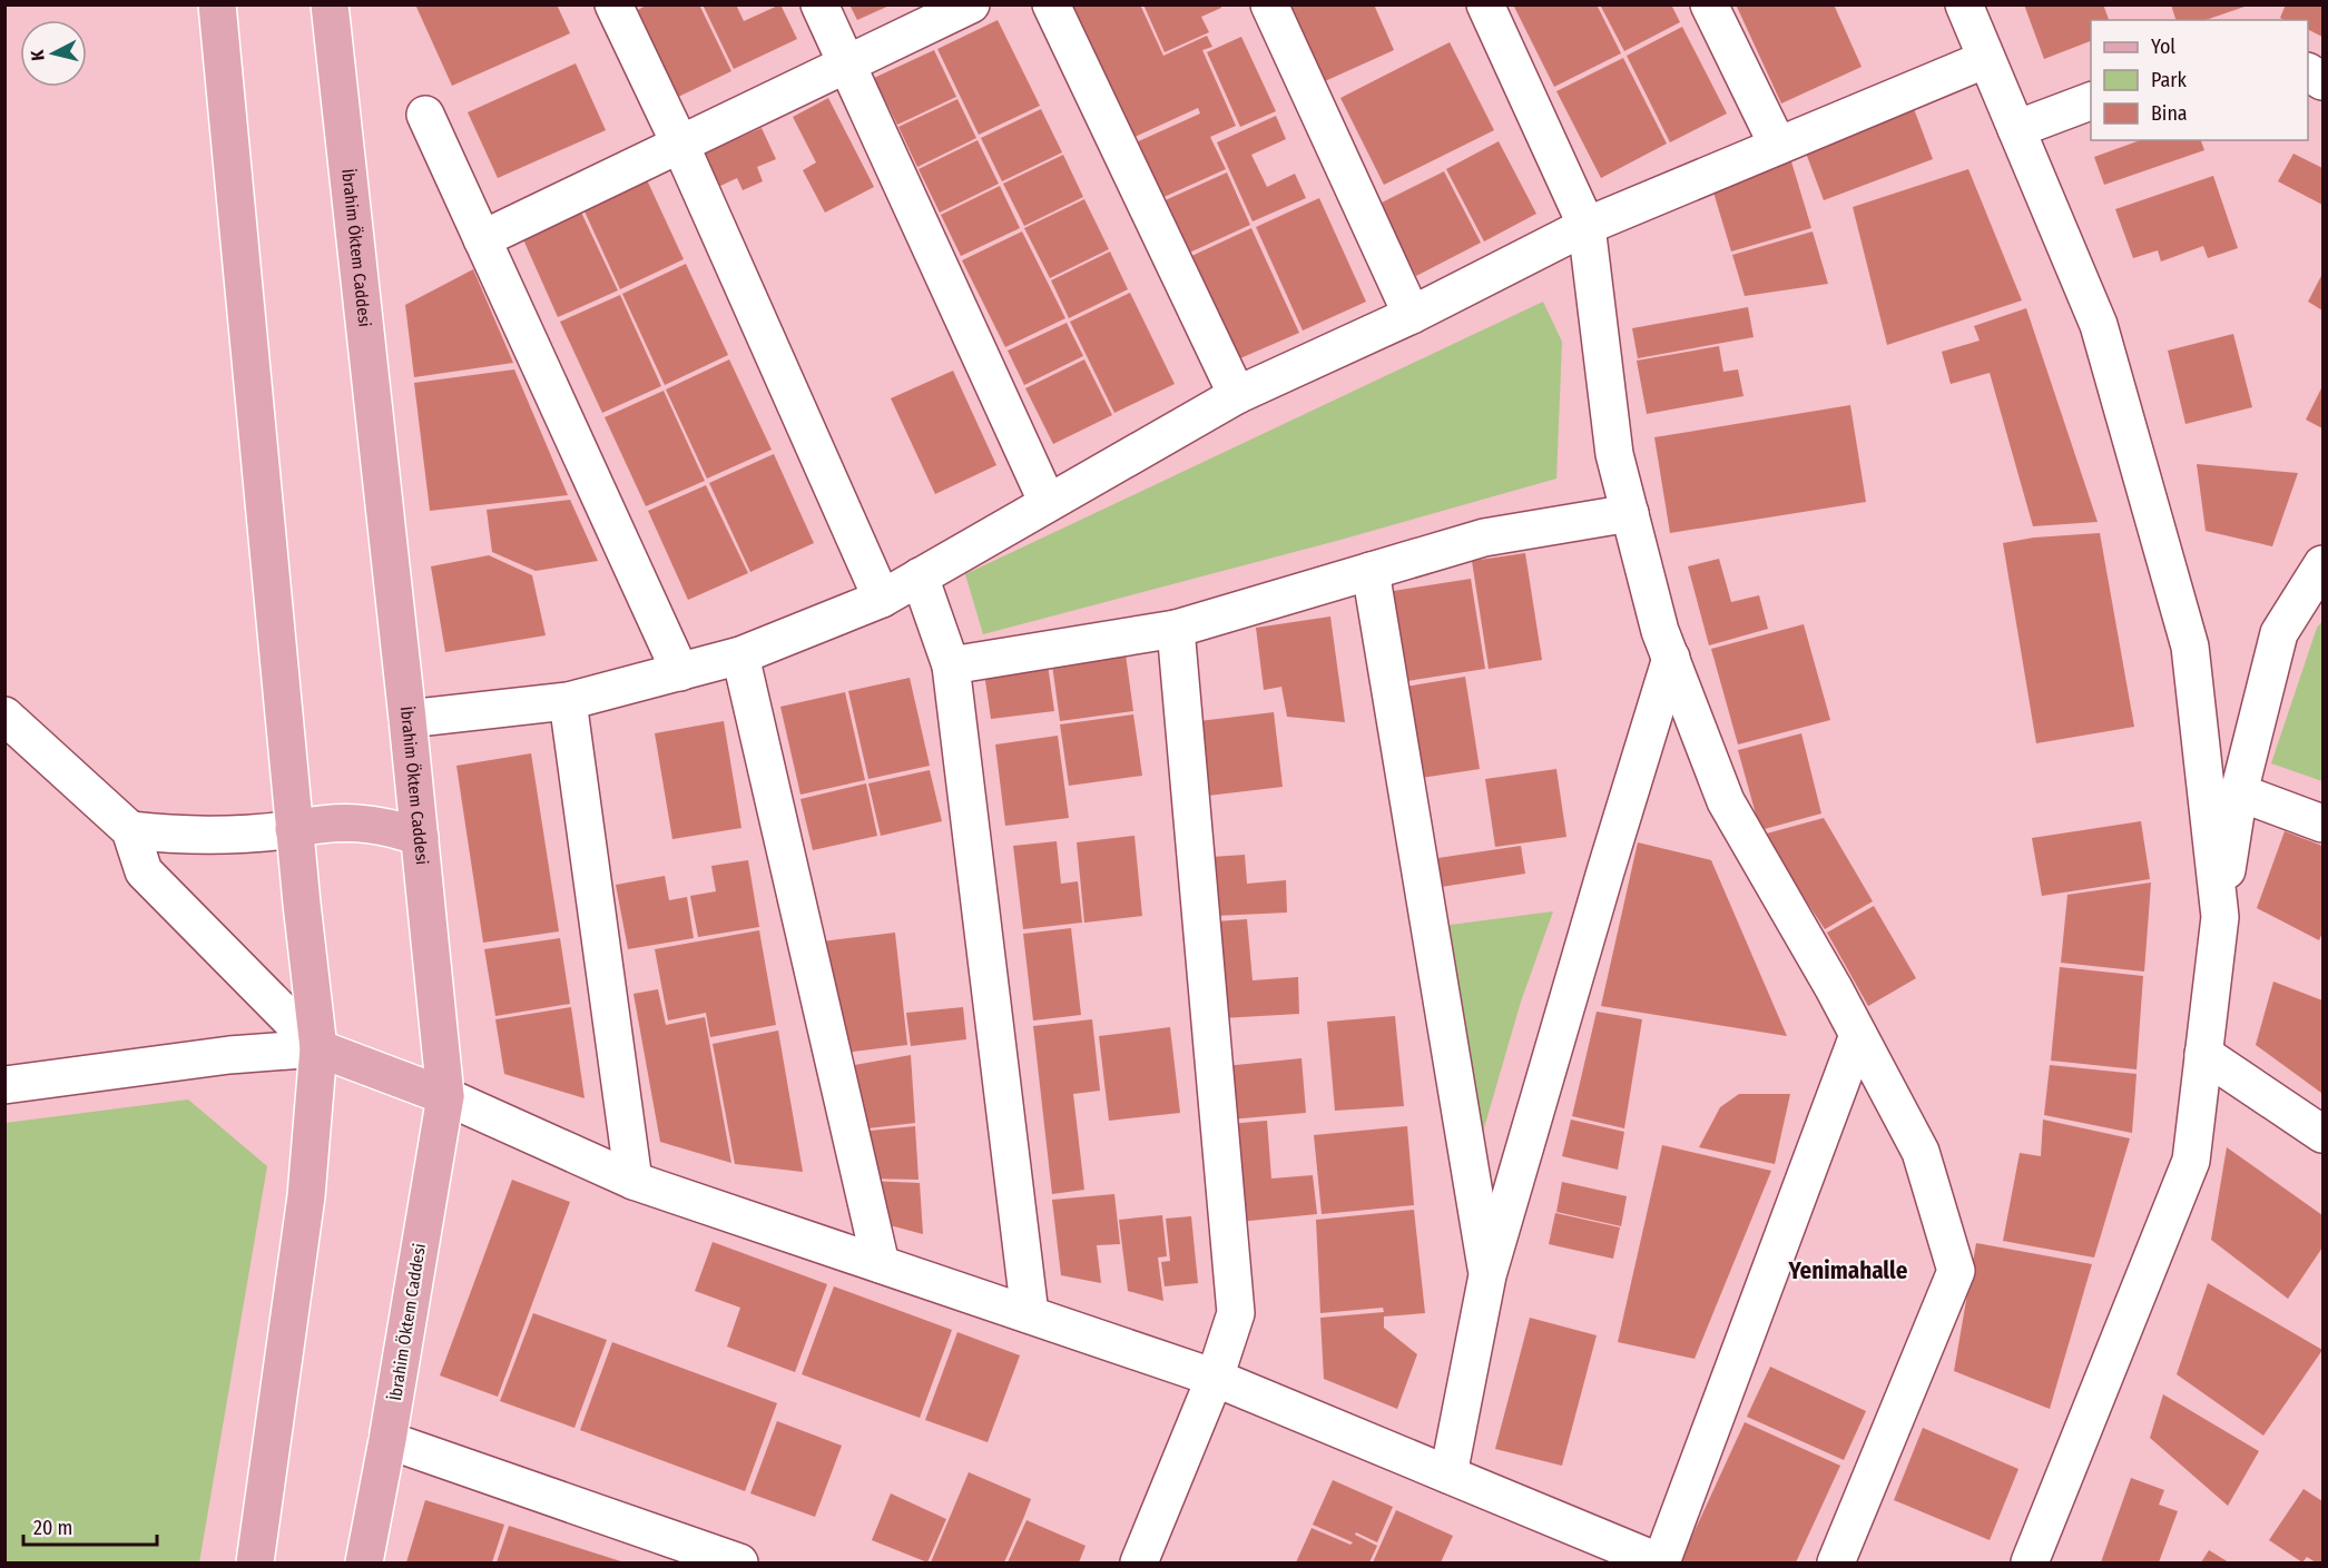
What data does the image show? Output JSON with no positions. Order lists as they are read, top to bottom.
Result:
{
  "streets": {
    "main road": ["İbrahim Öktem Caddesi"]
  },
  "districts": ["Yenimahalle"],
  "legend": ["Yol", "Park", "Bina"],
  "scale_bar": "20 m",
  "north": "left"
}
